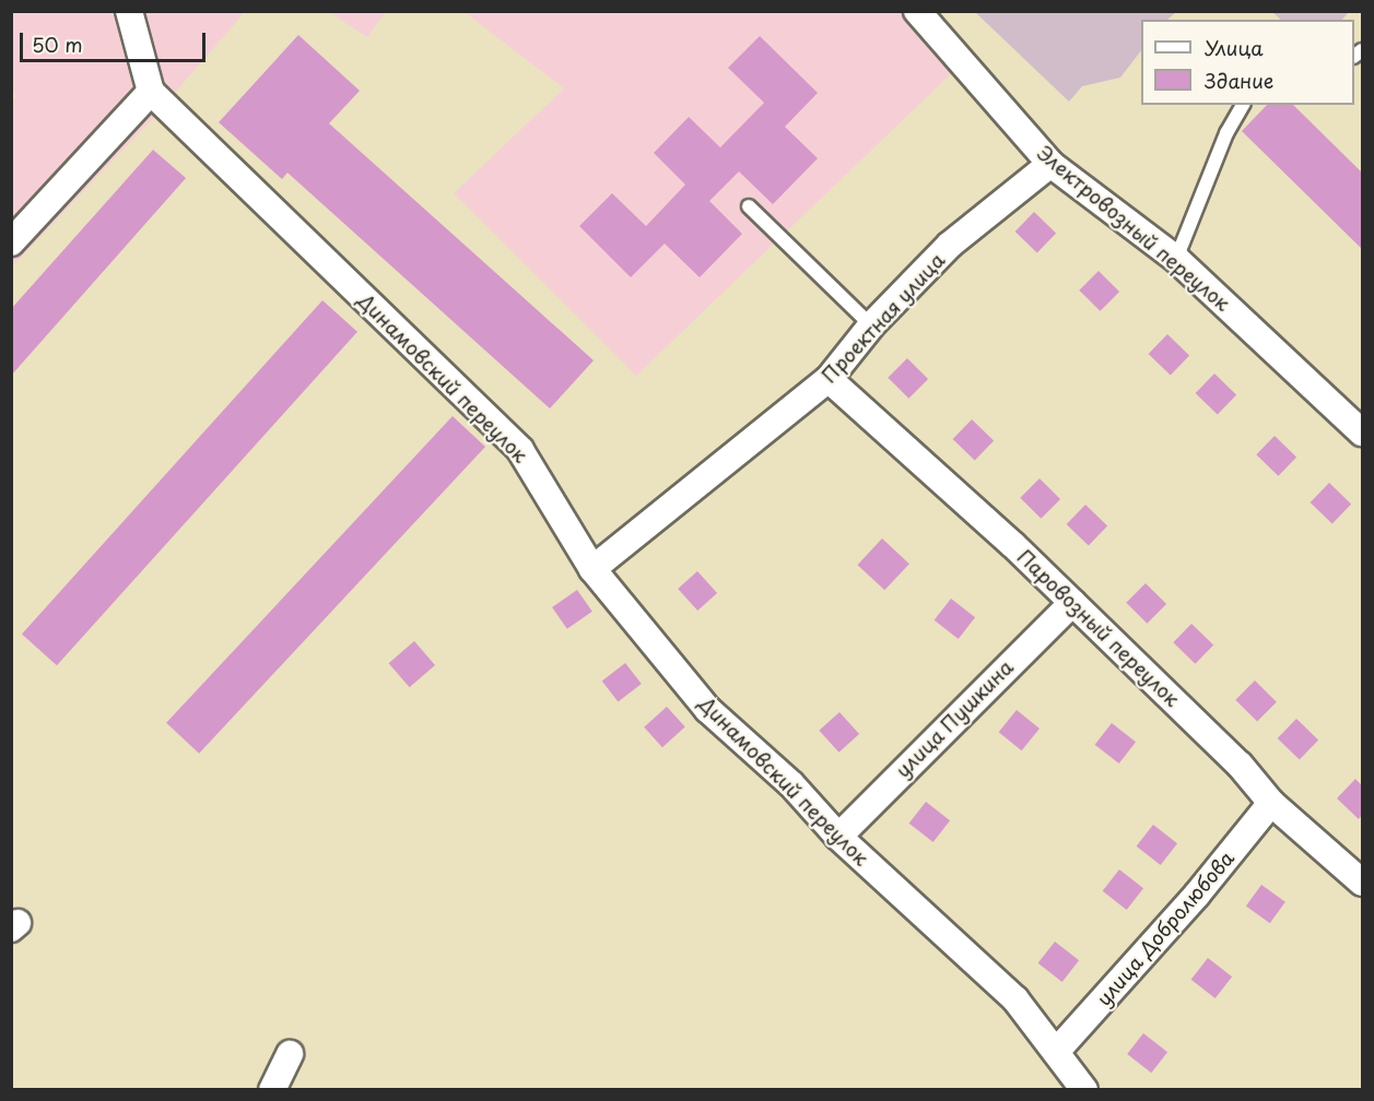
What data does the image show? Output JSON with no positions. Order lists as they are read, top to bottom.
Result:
{
  "streets": {
    "street": [
      "Электровозный переулок",
      "Проектная улица",
      "Динамовский переулок",
      "Паровозный переулок",
      "улица Пушкина",
      "улица Добролюбова"
    ]
  },
  "crossings": [
    ["Электровозный переулок", "Проектная улица"],
    ["Проектная улица", "Динамовский переулок"],
    ["Проектная улица", "Паровозный переулок"],
    ["Динамовский переулок", "улица Пушкина"],
    ["Динамовский переулок", "улица Добролюбова"],
    ["Паровозный переулок", "улица Пушкина"],
    ["Паровозный переулок", "улица Добролюбова"]
  ],
  "legend": ["Улица", "Здание"],
  "scale_bar": "50 m"
}
